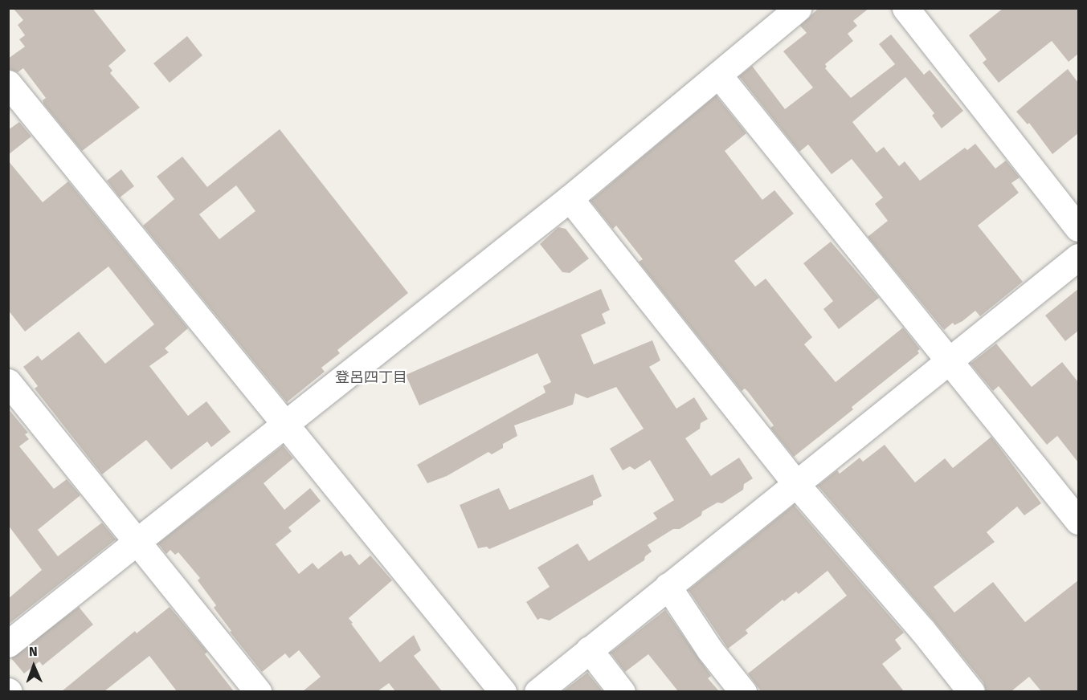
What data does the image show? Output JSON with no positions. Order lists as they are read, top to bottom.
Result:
{
  "districts": ["登呂四丁目"],
  "north": "top"
}
